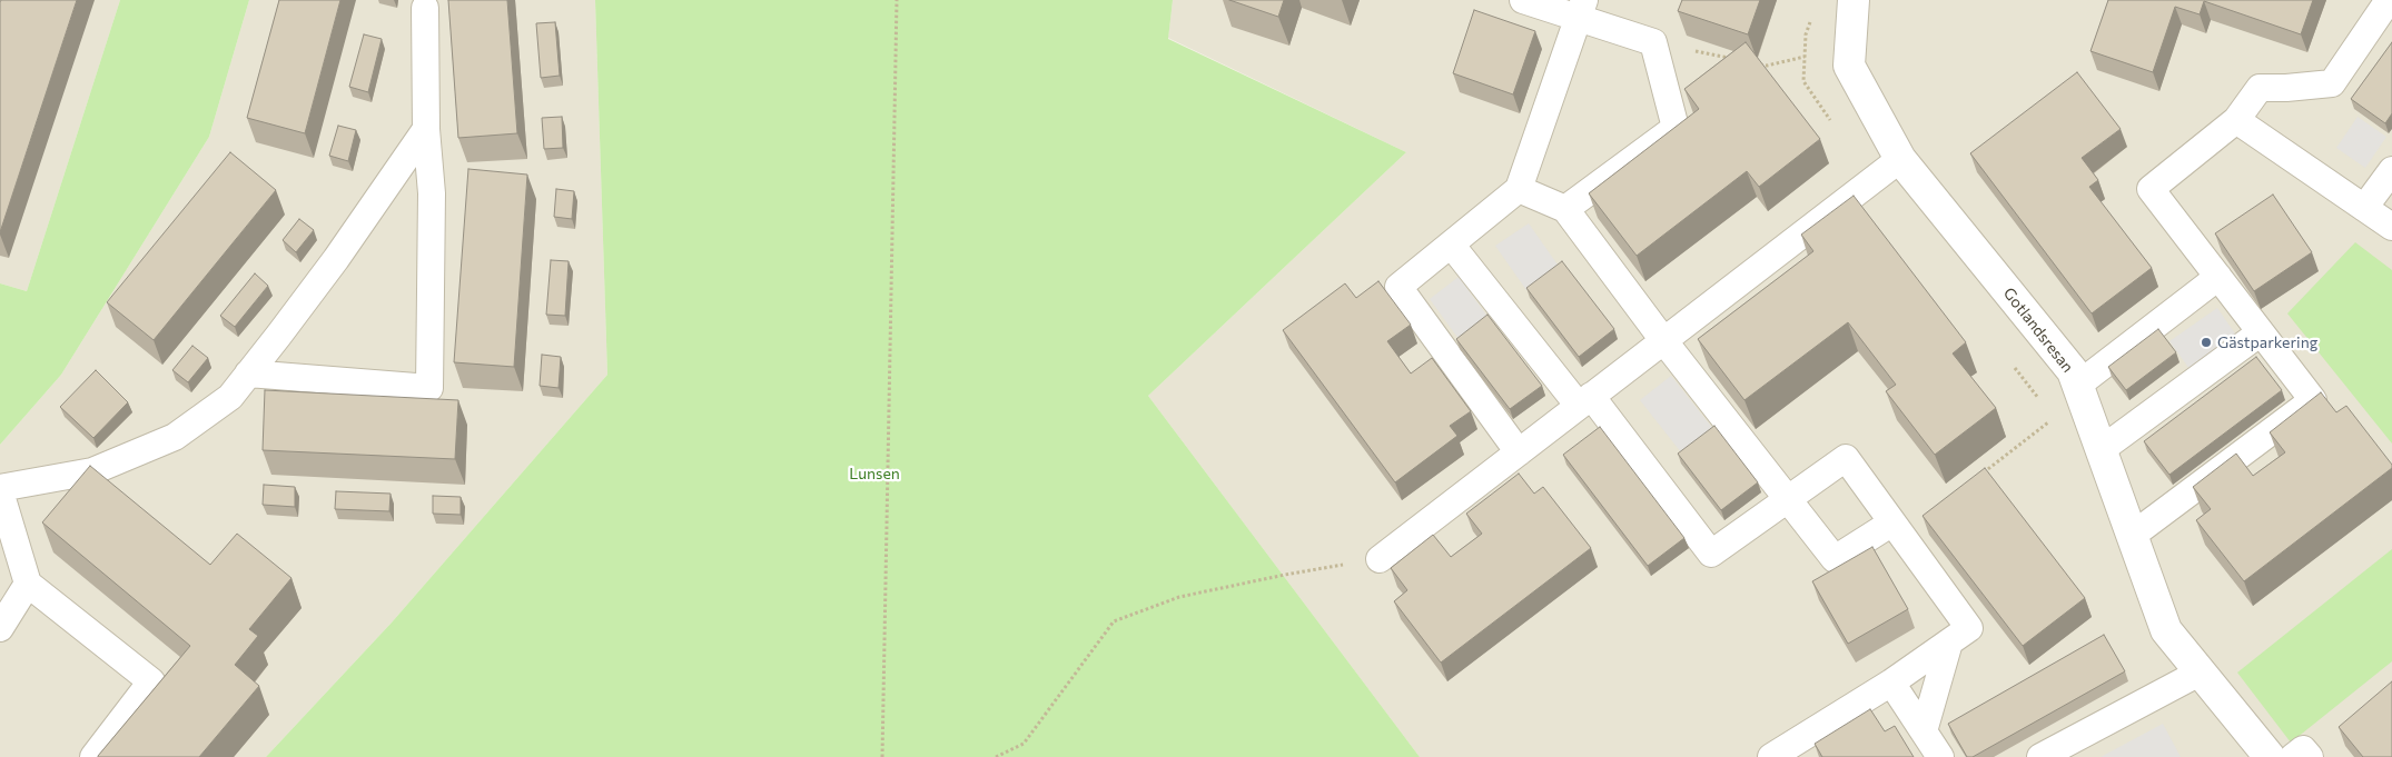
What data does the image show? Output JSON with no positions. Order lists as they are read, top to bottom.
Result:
{
  "streets": {
    "street": ["Gotlandsresan"]
  },
  "parks": ["Lunsen"],
  "places": ["Gästparkering"]
}
